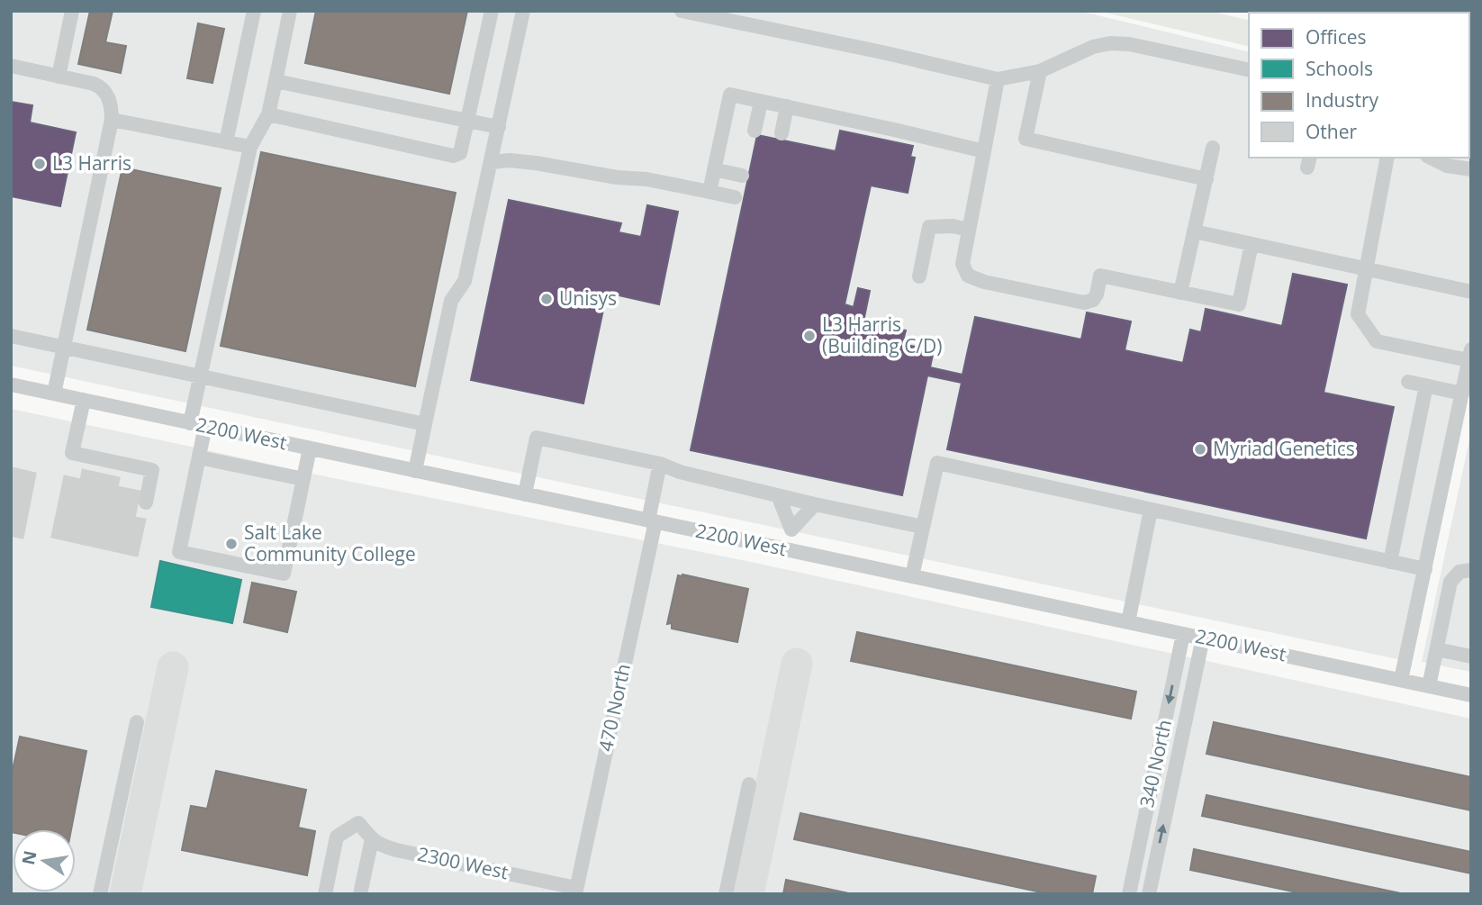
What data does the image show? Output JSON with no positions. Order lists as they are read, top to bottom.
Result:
{
  "streets": {
    "street": [
      "2200 West",
      "470 North",
      "340 North",
      "2300 West"
    ]
  },
  "crossings": [
    ["2200 West", "470 North"],
    ["2200 West", "340 North"],
    ["470 North", "2300 West"]
  ],
  "places": [
    "L3 Harris",
    "Unisys",
    "L3 Harris (Building C/D)",
    "Myriad Genetics",
    "Salt Lake Community College"
  ],
  "legend": [
    "Offices",
    "Schools",
    "Industry",
    "Other"
  ],
  "north": "left"
}
